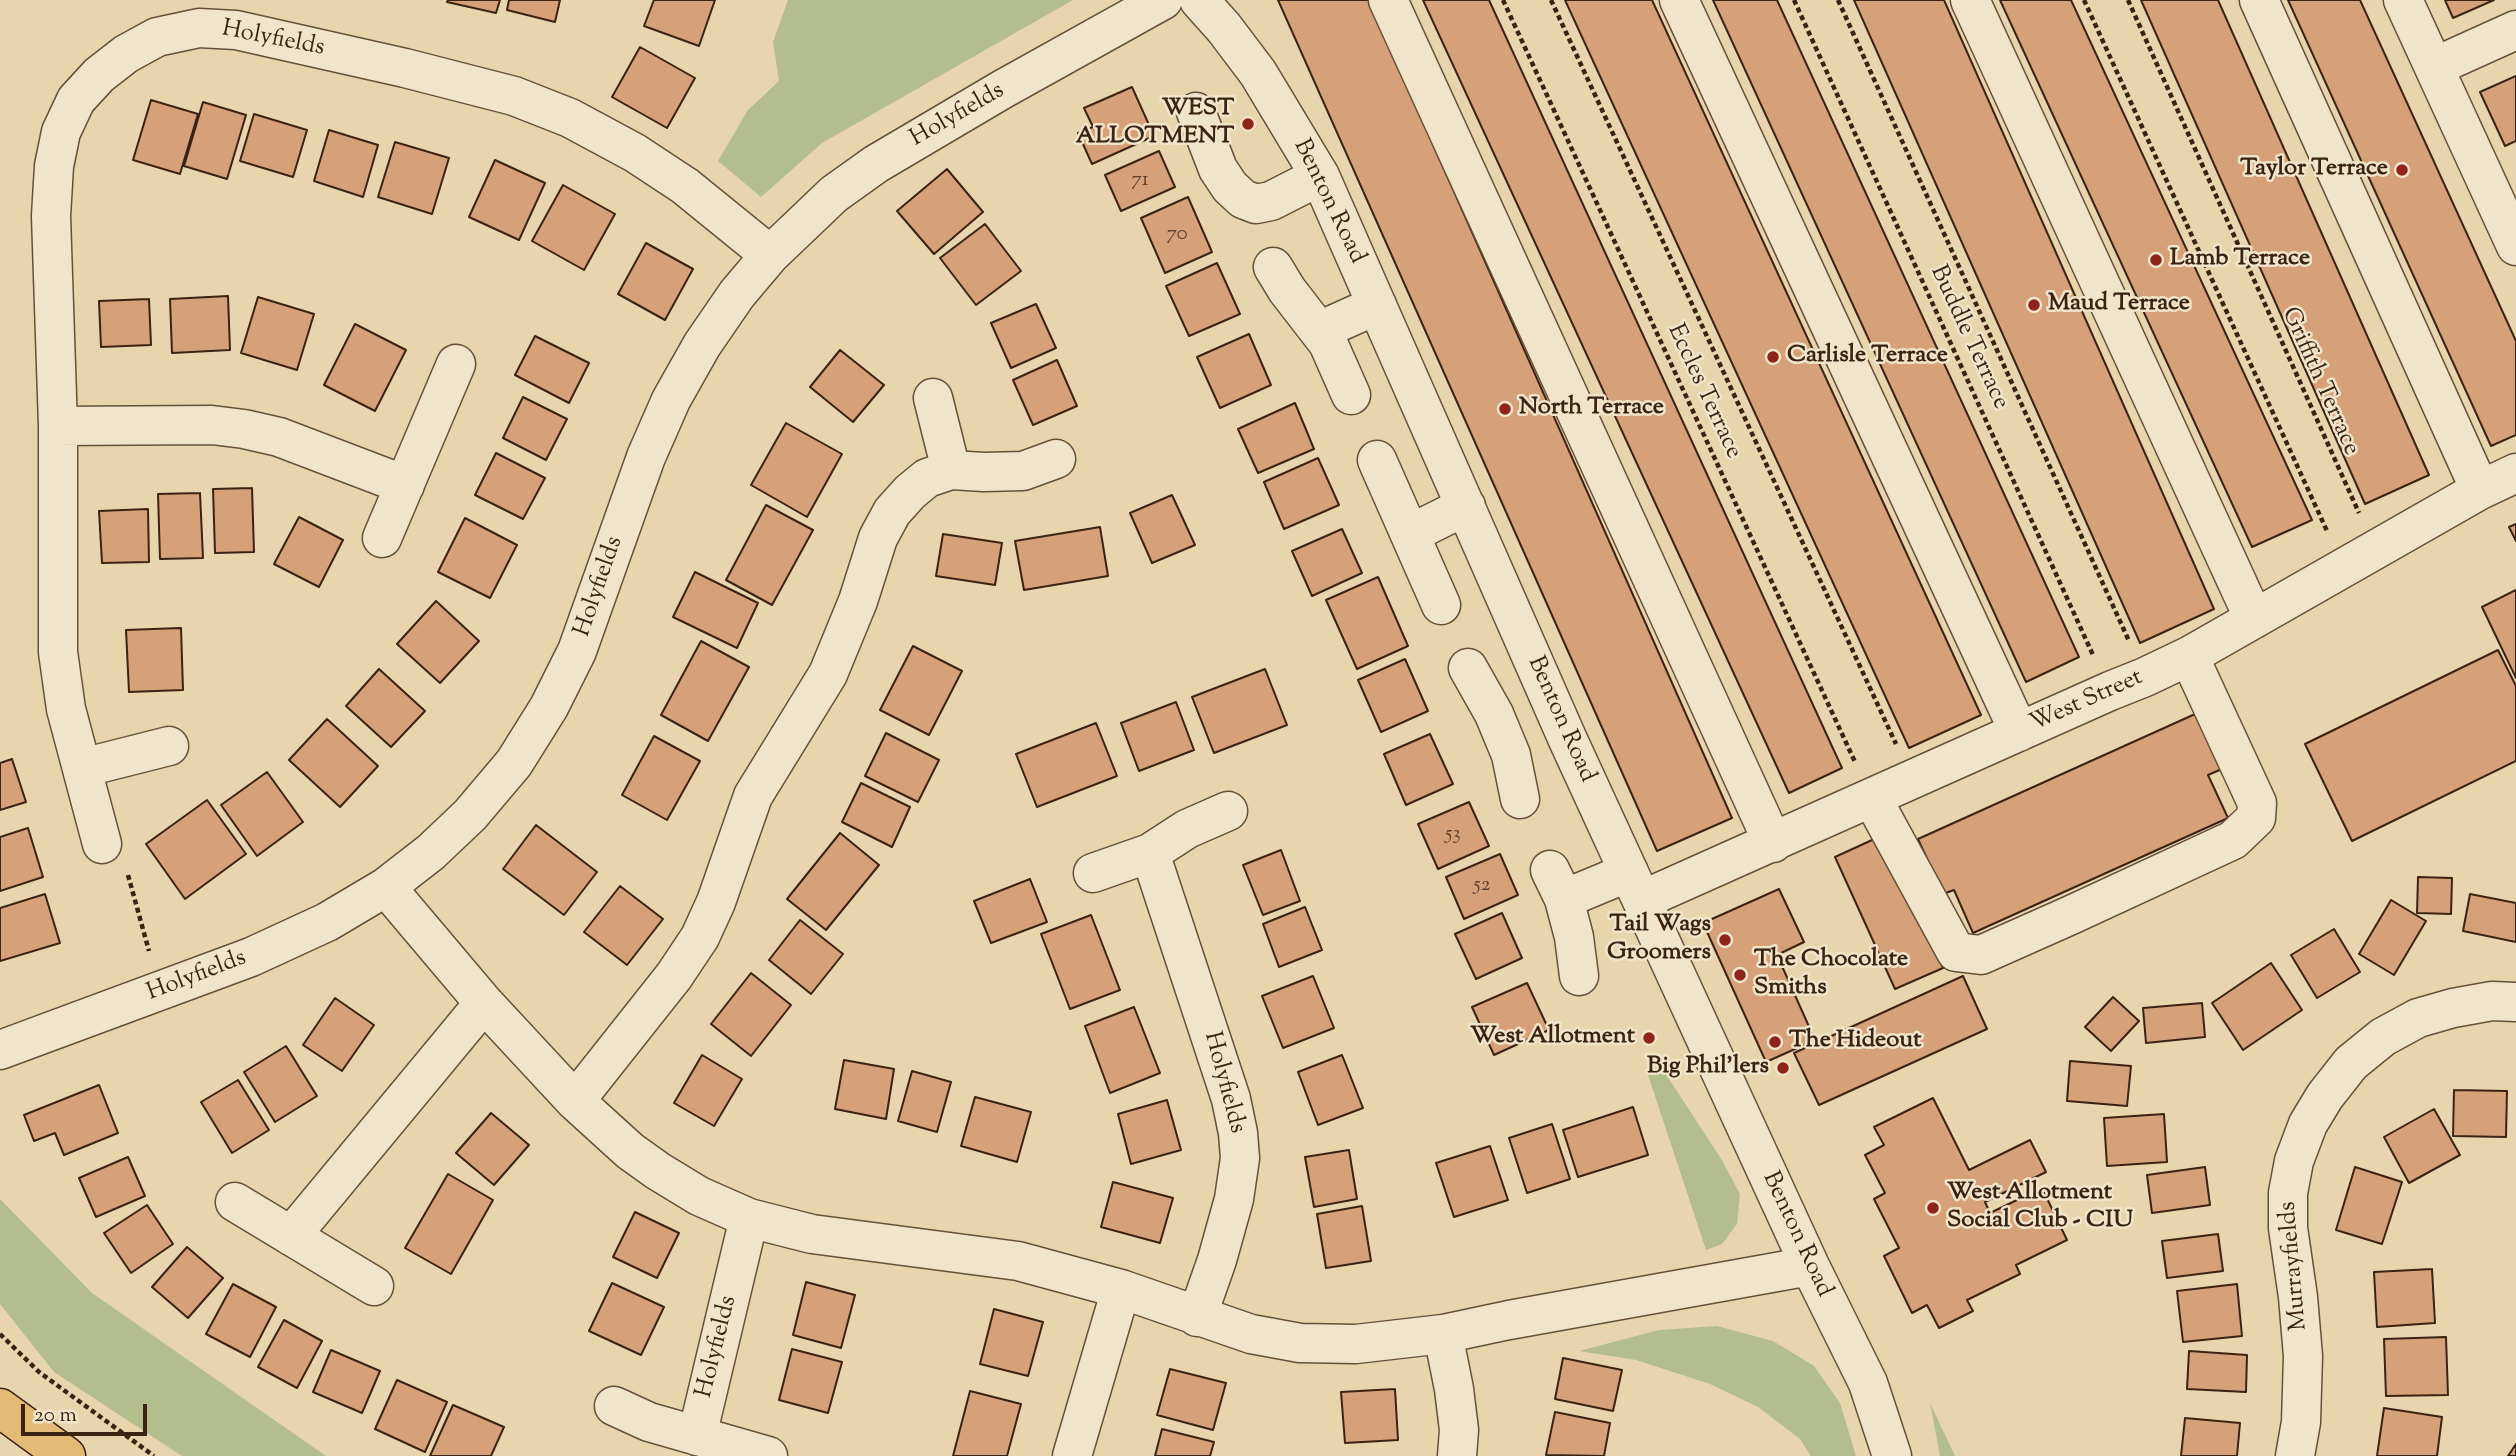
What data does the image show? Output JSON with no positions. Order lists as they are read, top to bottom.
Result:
{
  "streets": {
    "street": [
      "Holyfields",
      "Benton Road",
      "West Street",
      "Murrayfields"
    ],
    "path": ["Buddle Terrace", "Griffith Terrace", "Eccles Terrace"]
  },
  "crossings": [
    ["Benton Road", "West Street"],
    ["Buddle Terrace", "West Street"],
    ["Griffith Terrace", "West Street"],
    ["Eccles Terrace", "West Street"]
  ],
  "places": [
    "WEST ALLOTMENT",
    "Taylor Terrace",
    "Lamb Terrace",
    "Maud Terrace",
    "Carlisle Terrace",
    "North Terrace",
    "Tail Wags Groomers",
    "The Chocolate Smiths",
    "West Allotment",
    "The Hideout",
    "Big Phil’lers",
    "West Allotment Social Club - CIU"
  ],
  "house_numbers": [
    "71",
    "70",
    "53",
    "52"
  ],
  "scale_bar": "20 m"
}
